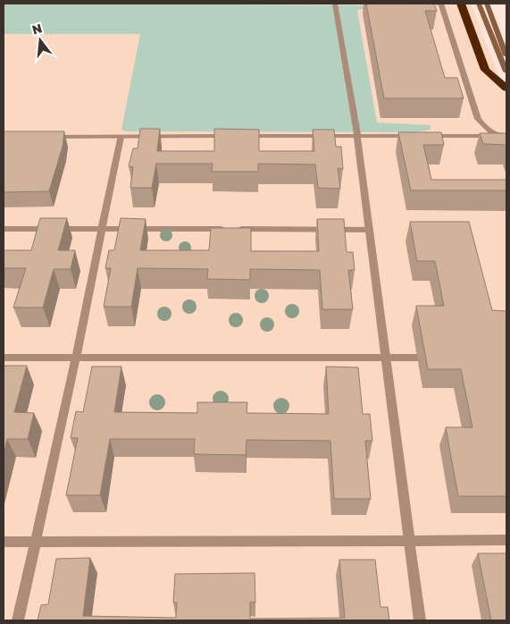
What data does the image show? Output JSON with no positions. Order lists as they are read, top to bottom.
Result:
{
  "north": "top"
}
